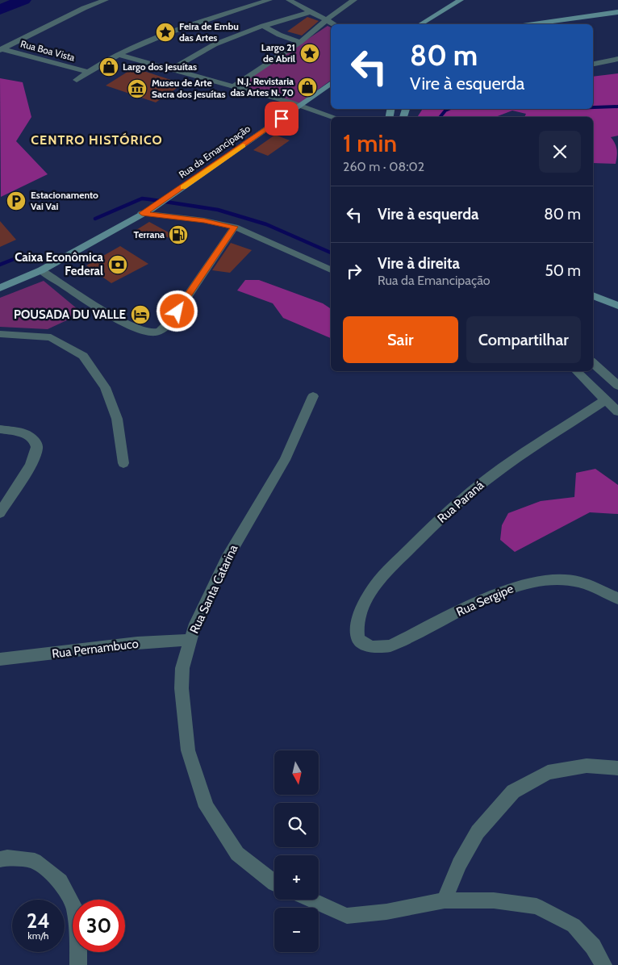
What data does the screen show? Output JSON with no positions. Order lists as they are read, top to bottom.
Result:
{
  "streets": {
    "street": [
      "Rua Boa Vista",
      "Rua da Emancipação",
      "Rua Paraná",
      "Rua Santa Catarina",
      "Rua Sergipe",
      "Rua Pernambuco"
    ]
  },
  "crossings": [
    ["Rua Paraná", "Rua Sergipe"],
    ["Rua Santa Catarina", "Rua Pernambuco"]
  ],
  "districts": ["CENTRO HISTÓRICO"],
  "places": {
    "place": ["Feira de Embu das Artes", "Largo 21 de Abril"],
    "shop": ["Largo dos Jesuítas", "N.J. Revistaria das Artes N. 70"],
    "museum": ["Museu de Arte Sacra dos Jesuítas"],
    "parking": ["Estacionamento Vai Vai"],
    "fuel station": ["Terrana"],
    "bank": ["Caixa Econômica Federal"],
    "hotel": ["POUSADA DU VALLE"]
  },
  "north": "bottom",
  "page": {
    "turn": ["80 m", "Vire à esquerda"],
    "heading": ["1 min", "260 m · 08:02"],
    "list": [
      {
        "name": "Vire à esquerda",
        "value": "80 m"
      },
      {
        "name": "Vire à direita",
        "note": "Rua da Emancipação",
        "value": "50 m"
      }
    ],
    "buttons": ["Sair", "Compartilhar"],
    "map_buttons": ["+", "−"],
    "speed": "24 km/h",
    "limit": "30"
  }
}
